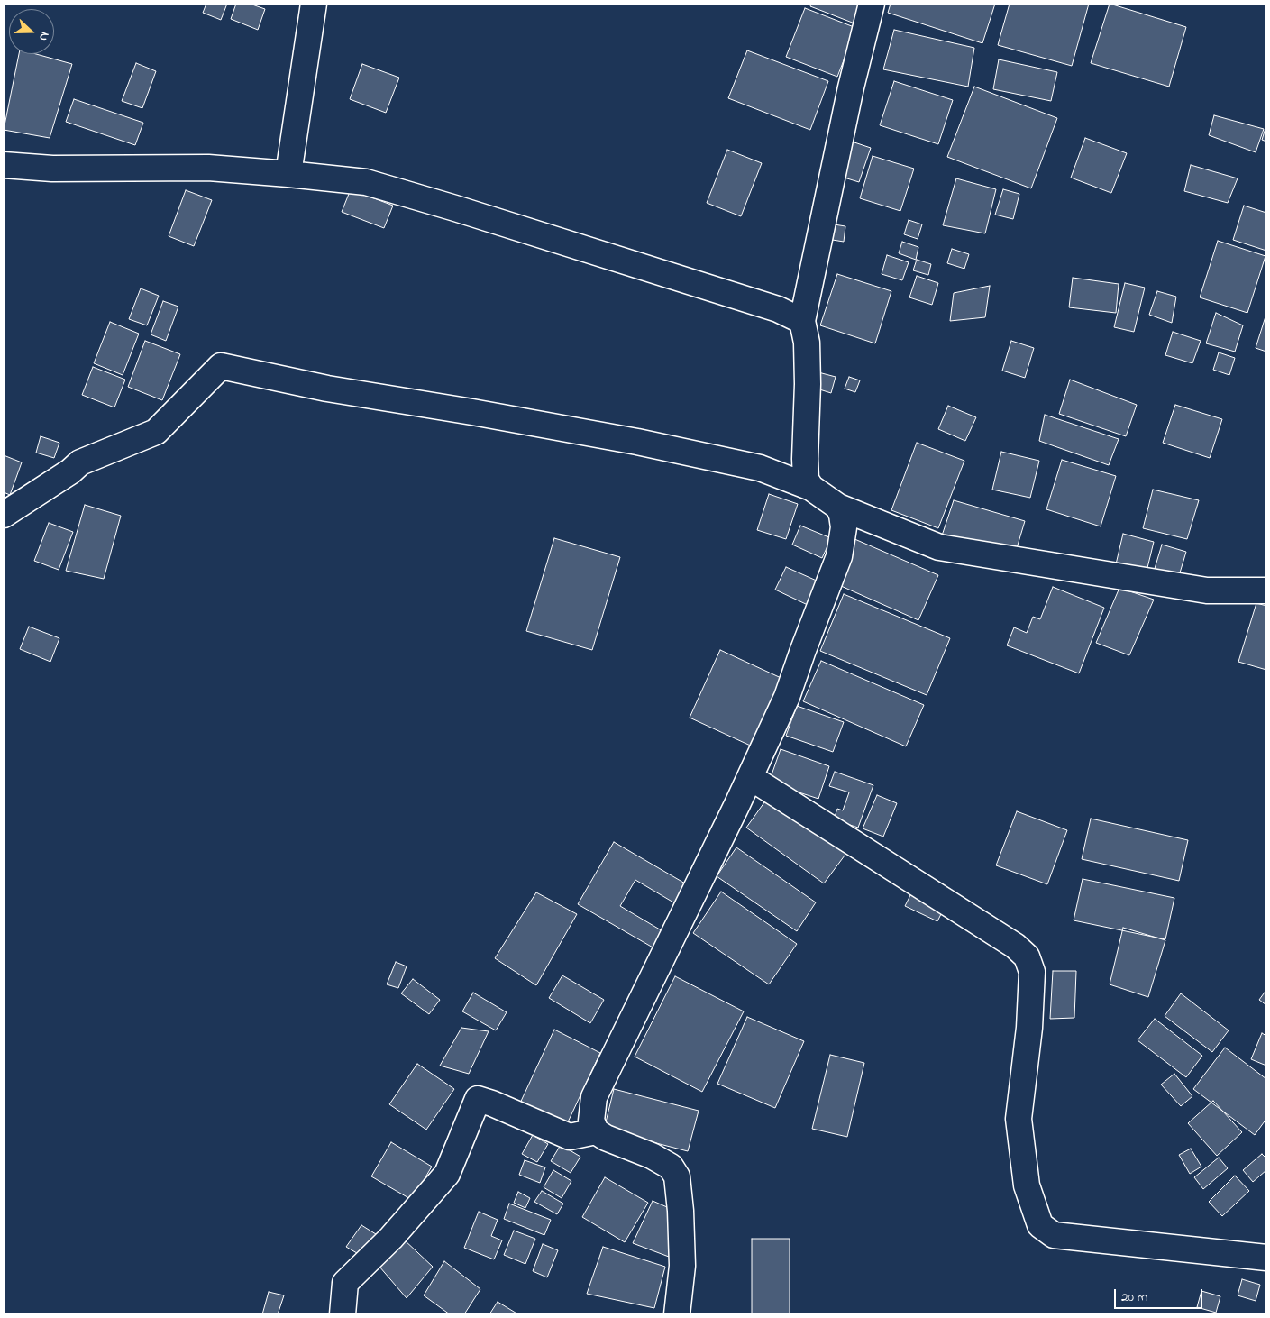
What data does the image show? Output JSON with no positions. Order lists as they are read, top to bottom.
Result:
{
  "scale_bar": "20 m",
  "north": "right"
}
